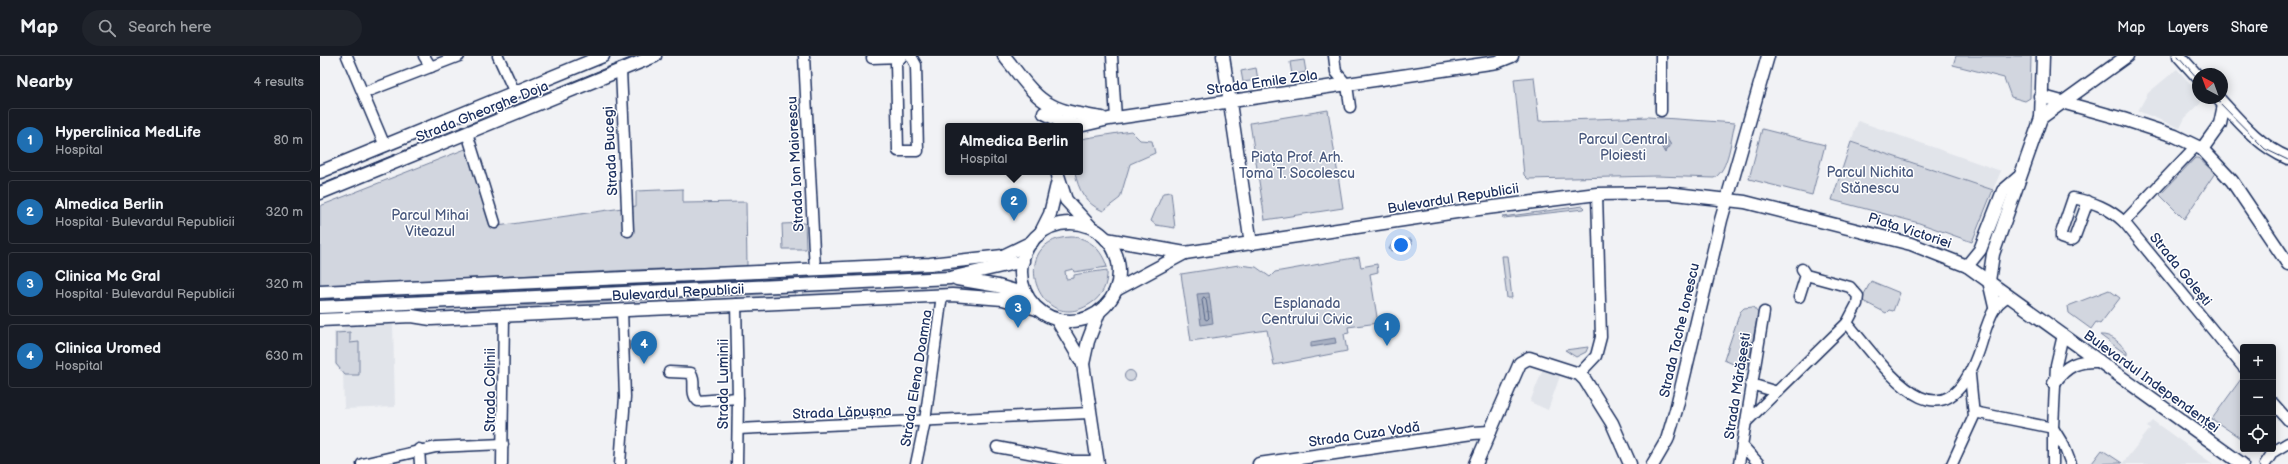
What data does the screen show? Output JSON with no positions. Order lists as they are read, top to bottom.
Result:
{
  "streets": {
    "main road": [
      "Strada Emile Zola",
      "Strada Gheorghe Doja",
      "Bulevardul Republicii",
      "Piața Victoriei",
      "Strada Tache Ionescu",
      "Bulevardul Independenței",
      "Strada Cuza Vodă"
    ],
    "street": [
      "Strada Bucegi",
      "Strada Ion Maiorescu",
      "Strada Golești",
      "Strada Elena Doamna",
      "Strada Luminii",
      "Strada Mărășești",
      "Strada Colinii",
      "Strada Lăpușna"
    ]
  },
  "crossings": [
    ["Strada Gheorghe Doja", "Strada Bucegi"],
    ["Strada Ion Maiorescu", "Bulevardul Republicii"],
    ["Bulevardul Republicii", "Piața Victoriei"],
    ["Bulevardul Republicii", "Strada Tache Ionescu"],
    ["Bulevardul Republicii", "Strada Elena Doamna"],
    ["Bulevardul Republicii", "Strada Luminii"],
    ["Bulevardul Republicii", "Strada Colinii"],
    ["Piața Victoriei", "Strada Tache Ionescu"],
    ["Piața Victoriei", "Bulevardul Independenței"],
    ["Strada Elena Doamna", "Strada Lăpușna"],
    ["Strada Luminii", "Strada Lăpușna"]
  ],
  "parks": [
    "Parcul Central Ploiesti",
    "Piața Prof. Arh. Toma T. Socolescu",
    "Parcul Nichita Stănescu",
    "Parcul Mihai Viteazul",
    "Esplanada Centrului Civic"
  ],
  "north": "top left",
  "page": {
    "header": "Map",
    "search": "Search here",
    "nav": ["Map", "Layers", "Share"],
    "heading": ["Nearby", "4 results"],
    "list": [
      {
        "mark": "1",
        "name": "Hyperclinica MedLife",
        "note": "Hospital",
        "value": "80 m"
      },
      {
        "mark": "2",
        "name": "Almedica Berlin",
        "note": "Hospital · Bulevardul Republicii",
        "value": "320 m"
      },
      {
        "mark": "3",
        "name": "Clinica Mc Gral",
        "note": "Hospital · Bulevardul Republicii",
        "value": "320 m"
      },
      {
        "mark": "4",
        "name": "Clinica Uromed",
        "note": "Hospital",
        "value": "630 m"
      }
    ],
    "popup": ["Almedica Berlin", "Hospital"],
    "pins": [
      "2",
      "3",
      "1",
      "4"
    ],
    "map_buttons": ["+", "−"]
  }
}
